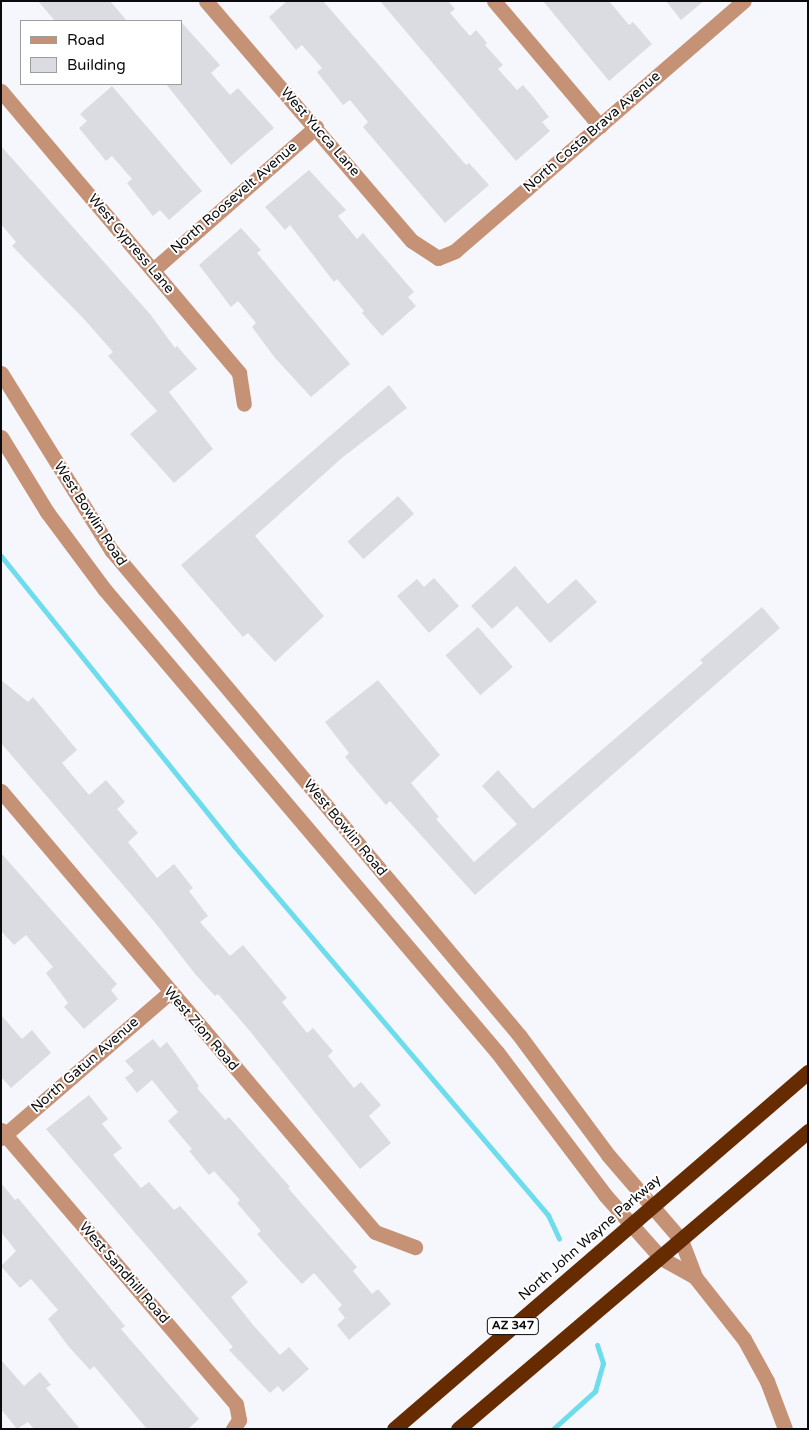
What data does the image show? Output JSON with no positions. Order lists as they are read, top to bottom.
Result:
{
  "streets": {
    "highway": ["North John Wayne Parkway", "AZ 347"],
    "street": [
      "West Yucca Lane",
      "North Costa Brava Avenue",
      "North Roosevelt Avenue",
      "West Cypress Lane",
      "West Bowlin Road",
      "West Zion Road",
      "North Gatun Avenue",
      "West Sandhill Road"
    ]
  },
  "crossings": [
    ["West Yucca Lane", "North Costa Brava Avenue"],
    ["West Yucca Lane", "North Roosevelt Avenue"],
    ["North Roosevelt Avenue", "West Cypress Lane"],
    ["West Bowlin Road", "North John Wayne Parkway"],
    ["West Bowlin Road", "AZ 347"],
    ["West Zion Road", "North Gatun Avenue"],
    ["North Gatun Avenue", "West Sandhill Road"]
  ],
  "legend": ["Road", "Building"]
}
